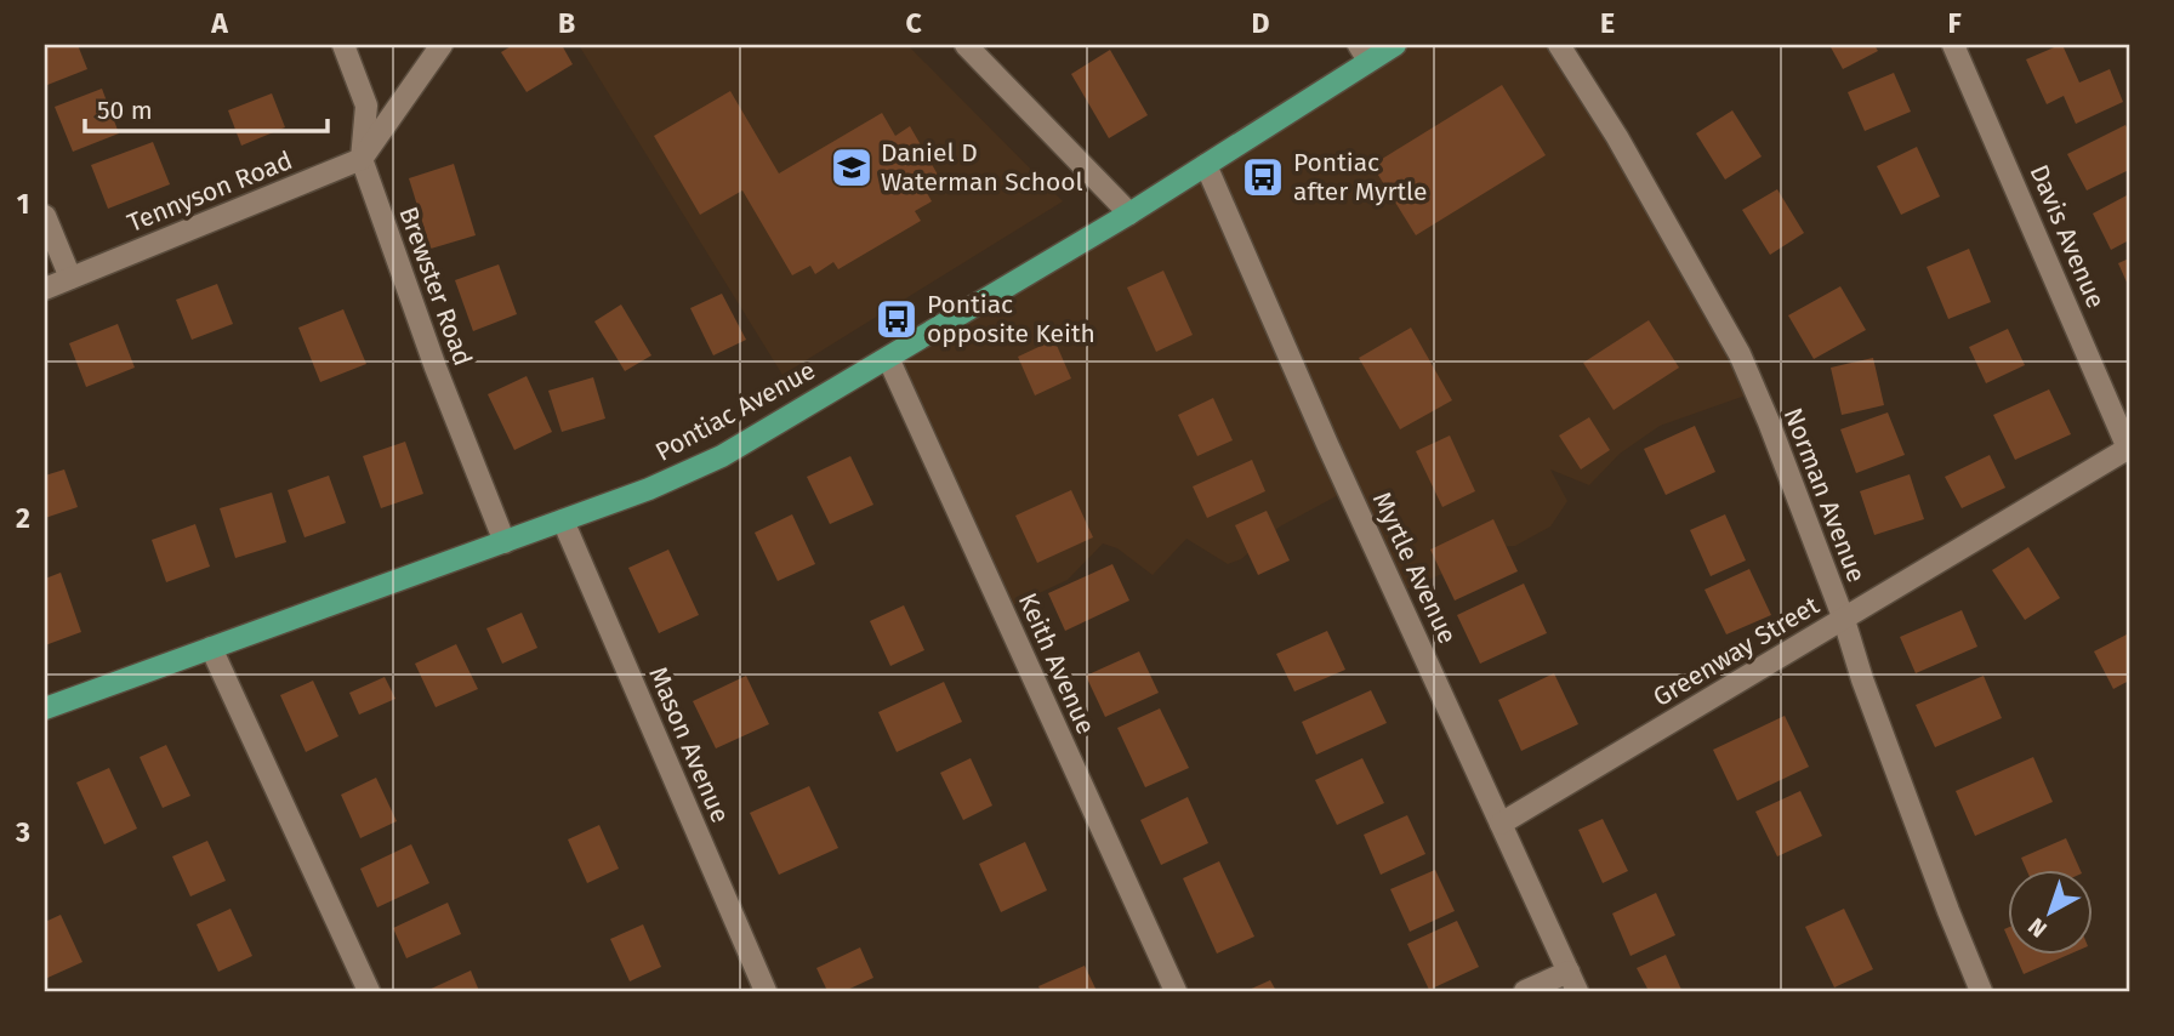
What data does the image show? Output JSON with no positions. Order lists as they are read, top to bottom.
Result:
{
  "streets": {
    "main road": ["Pontiac Avenue"],
    "street": [
      "Tennyson Road",
      "Davis Avenue",
      "Brewster Road",
      "Norman Avenue",
      "Myrtle Avenue",
      "Greenway Street",
      "Keith Avenue",
      "Mason Avenue"
    ]
  },
  "crossings": [
    ["Tennyson Road", "Brewster Road"],
    ["Davis Avenue", "Greenway Street"],
    ["Brewster Road", "Pontiac Avenue"],
    ["Pontiac Avenue", "Myrtle Avenue"],
    ["Pontiac Avenue", "Keith Avenue"],
    ["Pontiac Avenue", "Mason Avenue"],
    ["Norman Avenue", "Greenway Street"],
    ["Myrtle Avenue", "Greenway Street"]
  ],
  "places": {
    "school or university": ["Daniel D Waterman School"],
    "bus stop": ["Pontiac after Myrtle", "Pontiac opposite Keith"]
  },
  "scale_bar": "50 m",
  "north": "bottom left",
  "grid": {
    "columns": [
      "A",
      "B",
      "C",
      "D",
      "E",
      "F"
    ],
    "rows": ["1", "2", "3"]
  }
}
